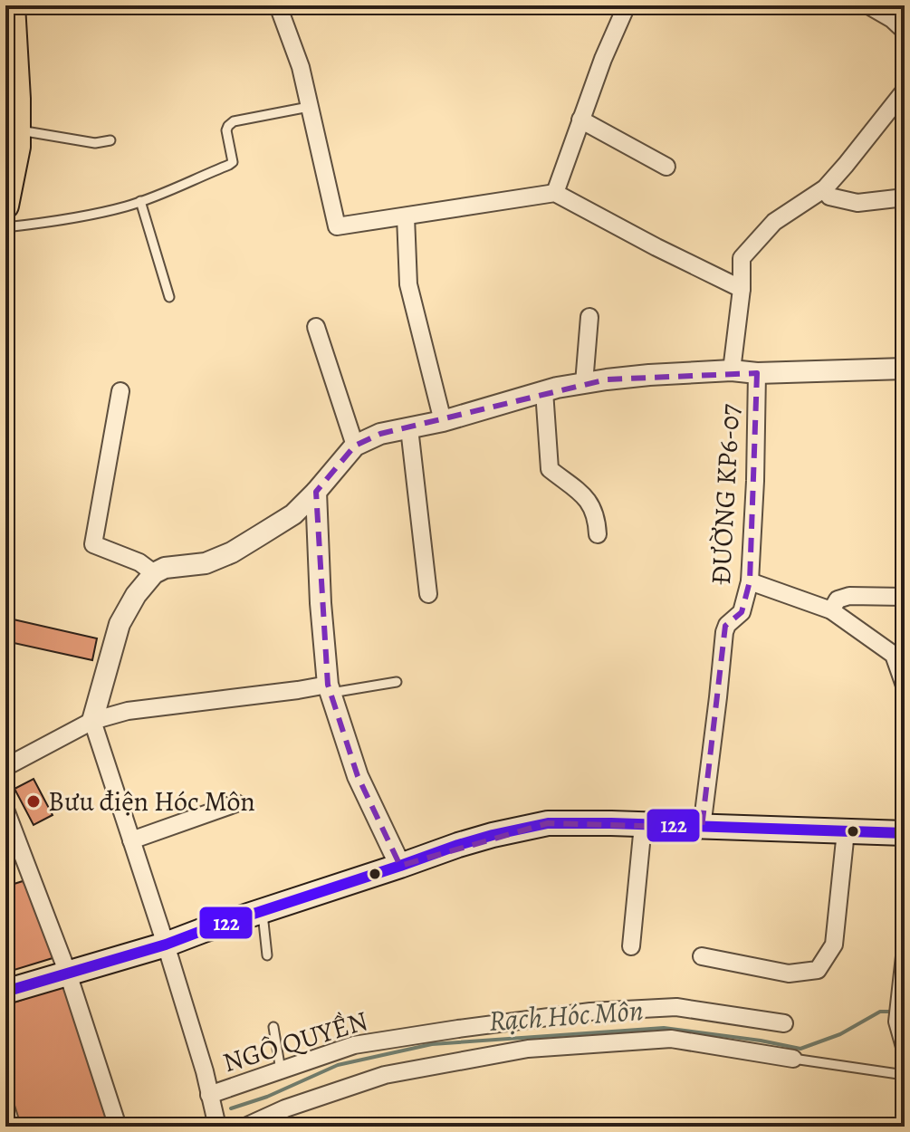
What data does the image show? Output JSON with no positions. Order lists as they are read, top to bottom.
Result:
{
  "streets": {
    "street": ["ĐƯỜNG KP6-07", "NGÔ QUYỀN"]
  },
  "water": ["Rạch Hóc Môn"],
  "places": ["Bưu điện Hóc Môn"],
  "lines": ["transit line 122"]
}
